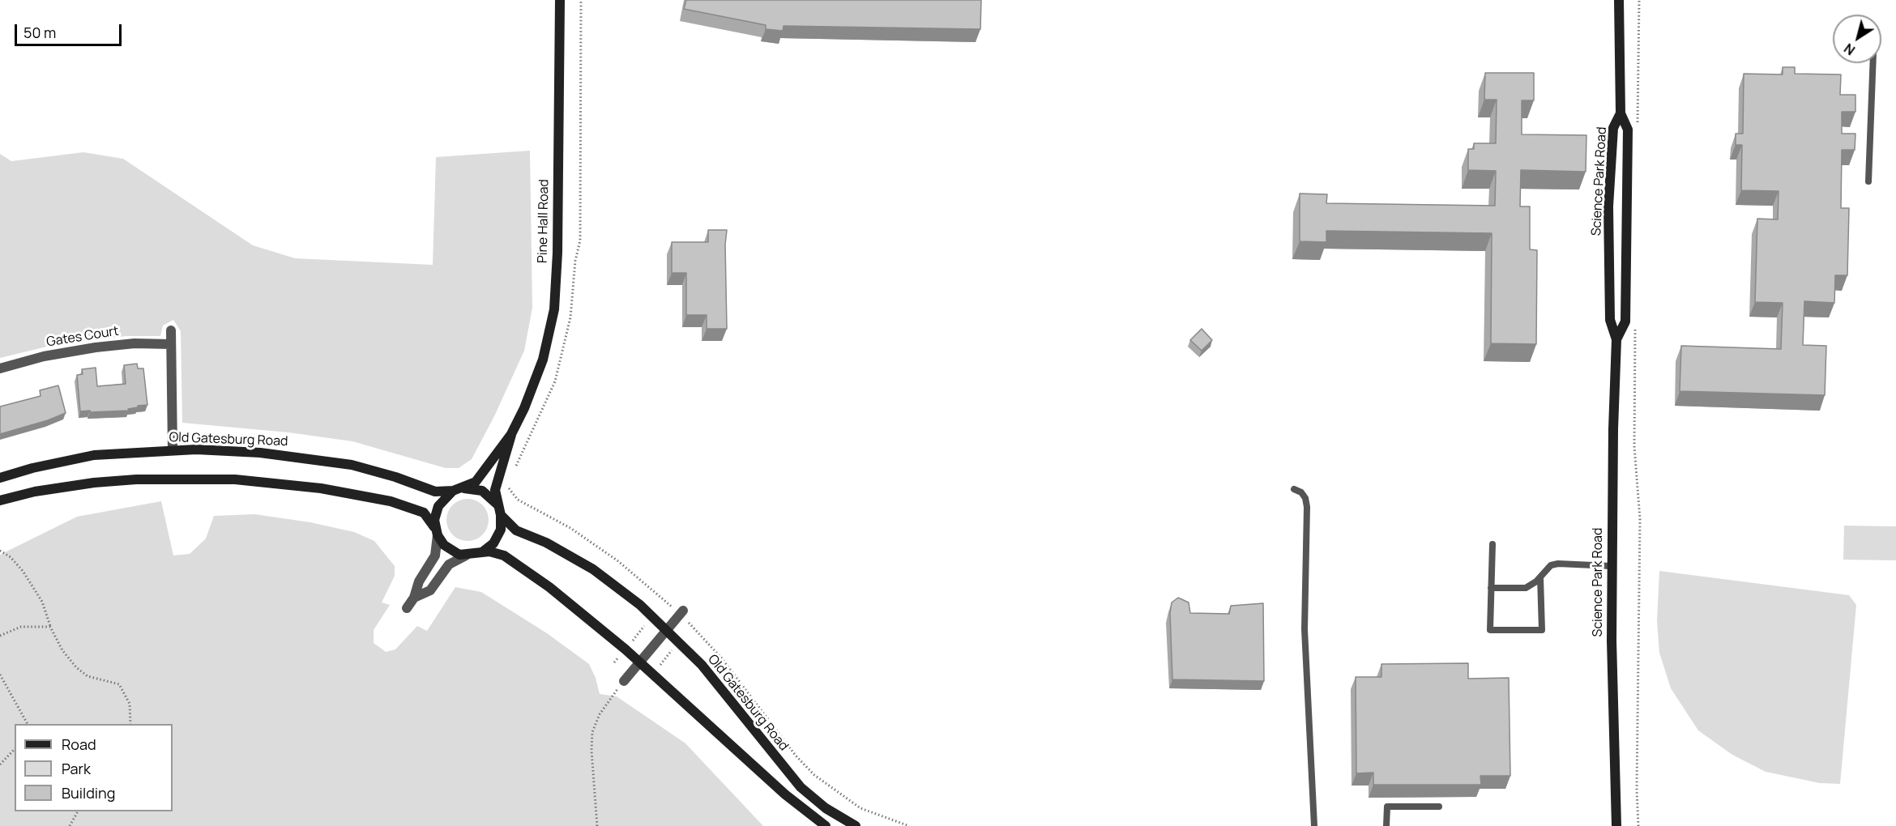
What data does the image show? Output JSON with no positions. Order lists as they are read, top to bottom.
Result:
{
  "streets": {
    "street": [
      "Science Park Road",
      "Pine Hall Road",
      "Gates Court",
      "Old Gatesburg Road"
    ]
  },
  "crossings": [
    ["Pine Hall Road", "Old Gatesburg Road"]
  ],
  "legend": ["Road", "Park", "Building"],
  "scale_bar": "50 m",
  "north": "bottom left"
}
